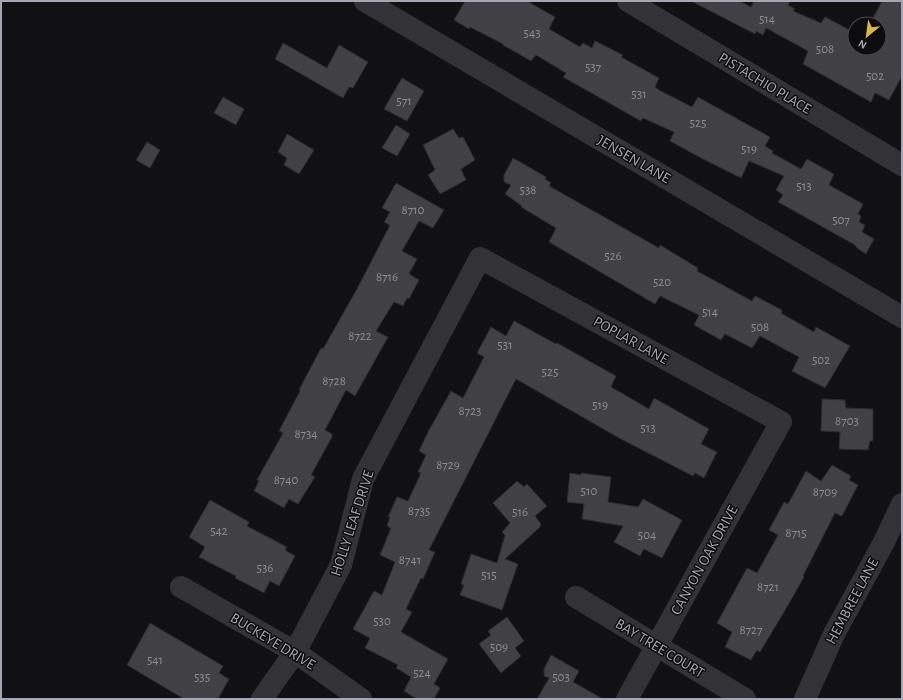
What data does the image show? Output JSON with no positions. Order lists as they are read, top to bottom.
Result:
{
  "streets": {
    "street": [
      "PISTACHIO PLACE",
      "JENSEN LANE",
      "POPLAR LANE",
      "HOLLY LEAF DRIVE",
      "CANYON OAK DRIVE",
      "HEMBREE LANE",
      "BUCKEYE DRIVE",
      "BAY TREE COURT"
    ]
  },
  "crossings": [
    ["POPLAR LANE", "HOLLY LEAF DRIVE"],
    ["POPLAR LANE", "CANYON OAK DRIVE"],
    ["HOLLY LEAF DRIVE", "BUCKEYE DRIVE"],
    ["CANYON OAK DRIVE", "BAY TREE COURT"]
  ],
  "house_numbers": [
    "514",
    "543",
    "508",
    "537",
    "502",
    "531",
    "571",
    "525",
    "519",
    "513",
    "538",
    "8710",
    "507",
    "526",
    "8716",
    "520",
    "514",
    "508",
    "8722",
    "531",
    "502",
    "525",
    "8728",
    "519",
    "8723",
    "8703",
    "513",
    "8734",
    "8729",
    "8740",
    "510",
    "8709",
    "8735",
    "516",
    "542",
    "8715",
    "504",
    "8741",
    "536",
    "515",
    "8721",
    "530",
    "8727",
    "509",
    "541",
    "524",
    "535",
    "503"
  ],
  "north": "bottom left"
}
